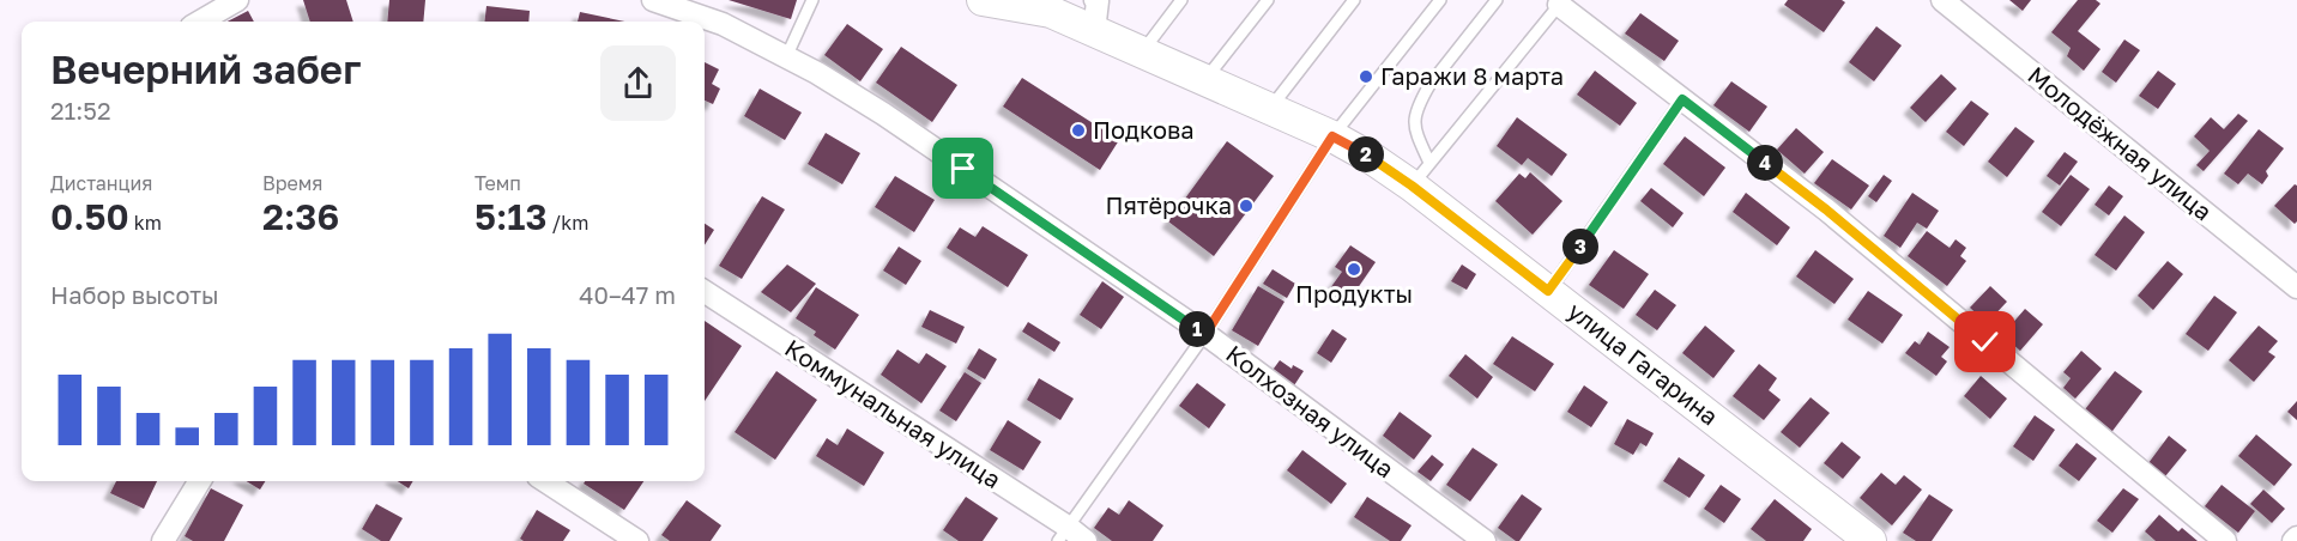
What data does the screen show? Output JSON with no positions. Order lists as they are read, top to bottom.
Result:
{
  "streets": {
    "main road": ["улица Гагарина"],
    "street": ["Молодёжная улица", "Колхозная улица", "Коммунальная улица"]
  },
  "places": [
    "Гаражи 8 марта",
    "Подкова",
    "Пятёрочка",
    "Продукты"
  ],
  "page": {
    "heading": ["Вечерний забег", "21:52"],
    "pins": [
      "2",
      "4",
      "3",
      "1"
    ],
    "stats": [
      ["Дистанция", "0.50 km"],
      ["Время", "2:36"],
      ["Темп", "5:13 /km"]
    ],
    "chart": ["Набор высоты", "40–47 m"]
  }
}
